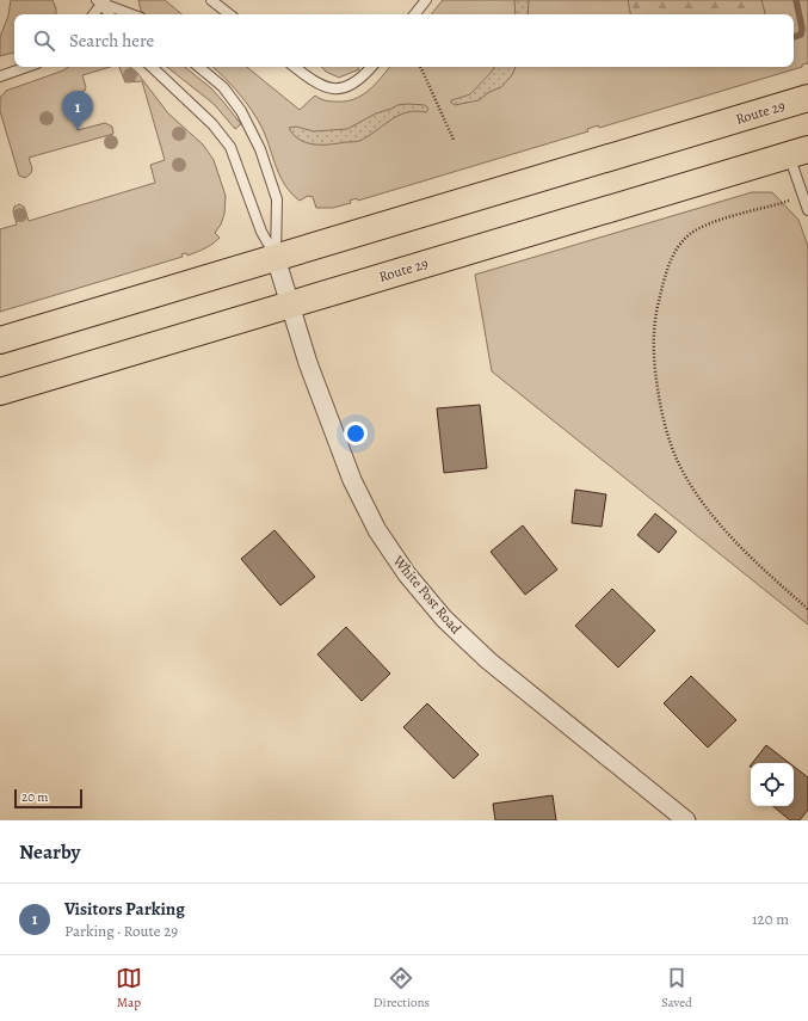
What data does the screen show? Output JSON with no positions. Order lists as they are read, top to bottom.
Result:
{
  "streets": {
    "main road": ["Route 29"],
    "street": ["White Post Road"]
  },
  "crossings": [
    ["Route 29", "White Post Road"]
  ],
  "scale_bar": "20 m",
  "page": {
    "search": "Search here",
    "pins": "1",
    "scale": "20 m",
    "heading": "Nearby",
    "list": [
      {
        "mark": "1",
        "name": "Visitors Parking",
        "note": "Parking · Route 29",
        "value": "120 m"
      }
    ],
    "nav": ["Map", "Directions", "Saved"]
  }
}
